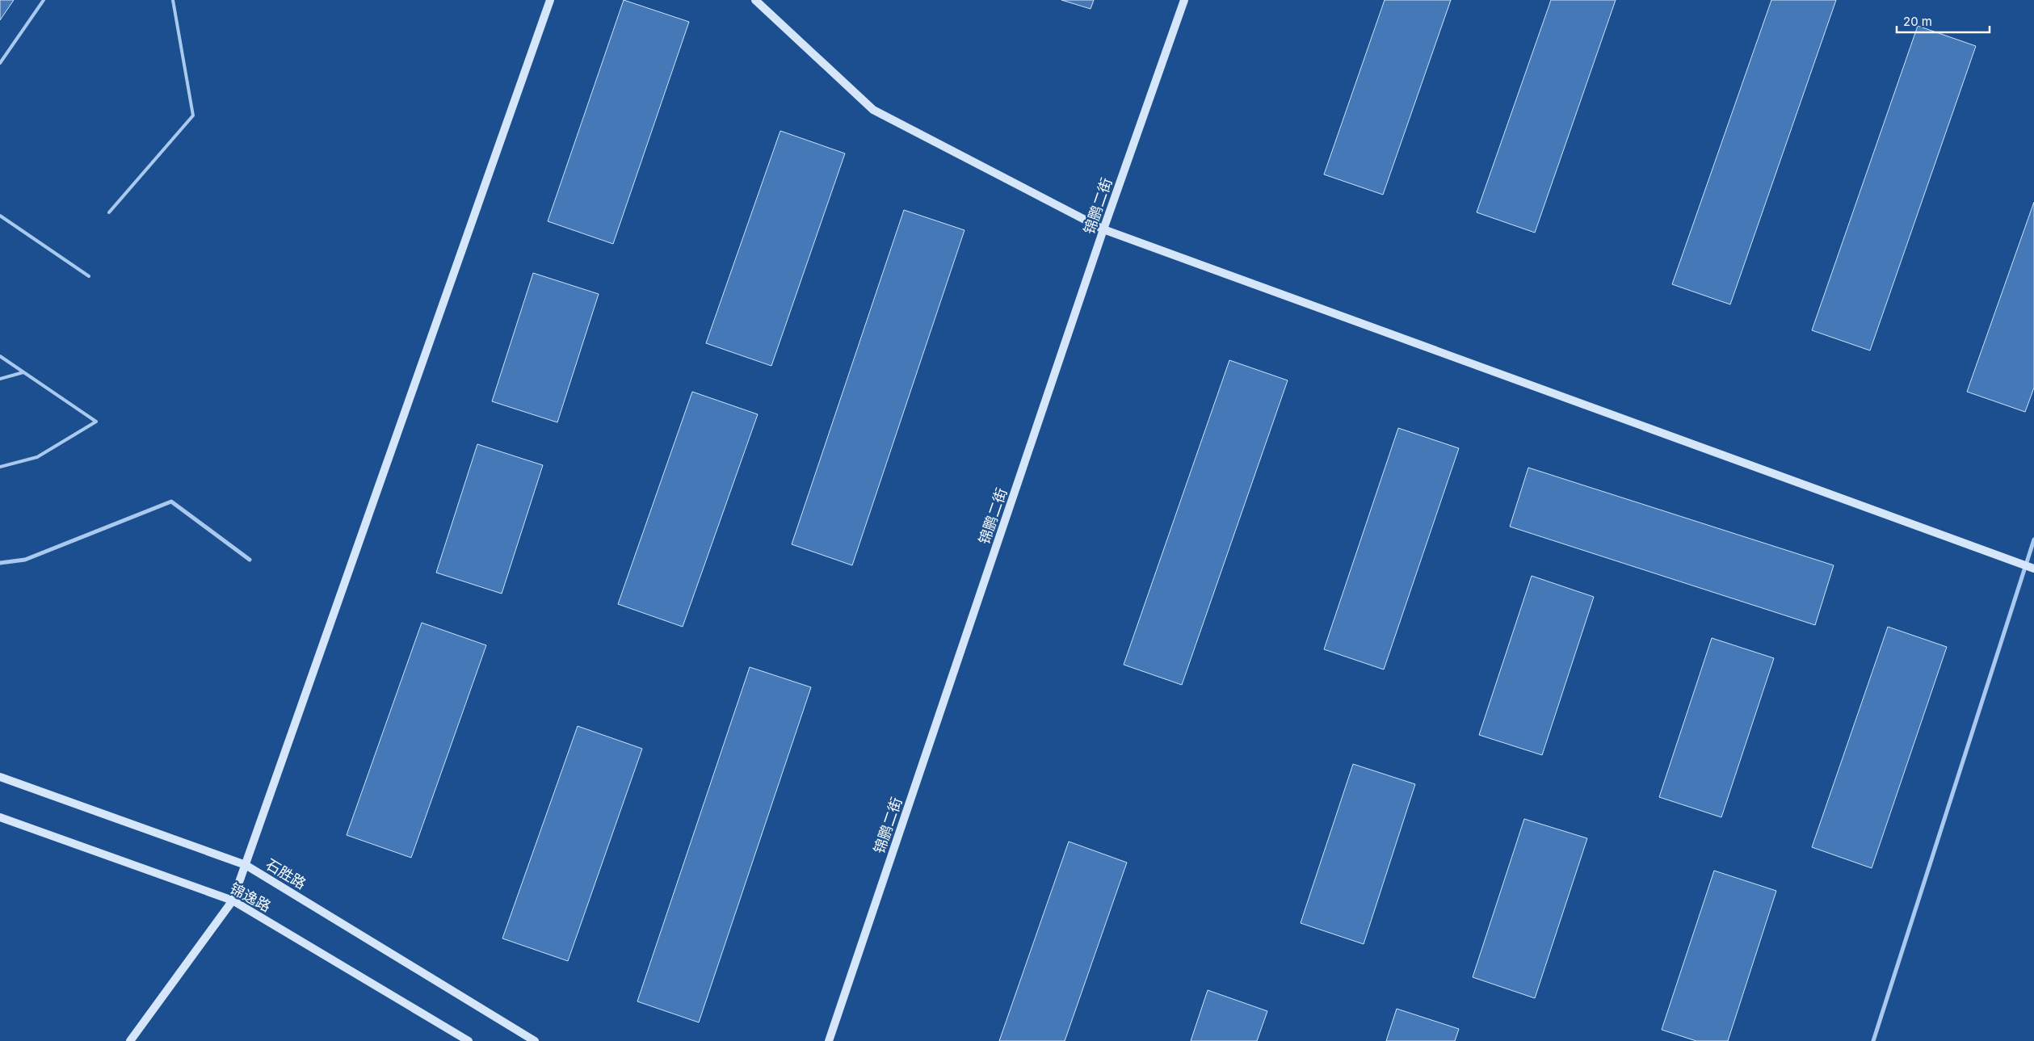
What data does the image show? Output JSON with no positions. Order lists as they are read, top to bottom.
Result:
{
  "streets": {
    "street": ["锦鹏二街", "石胜路", "锦逸路"]
  },
  "scale_bar": "20 m"
}
